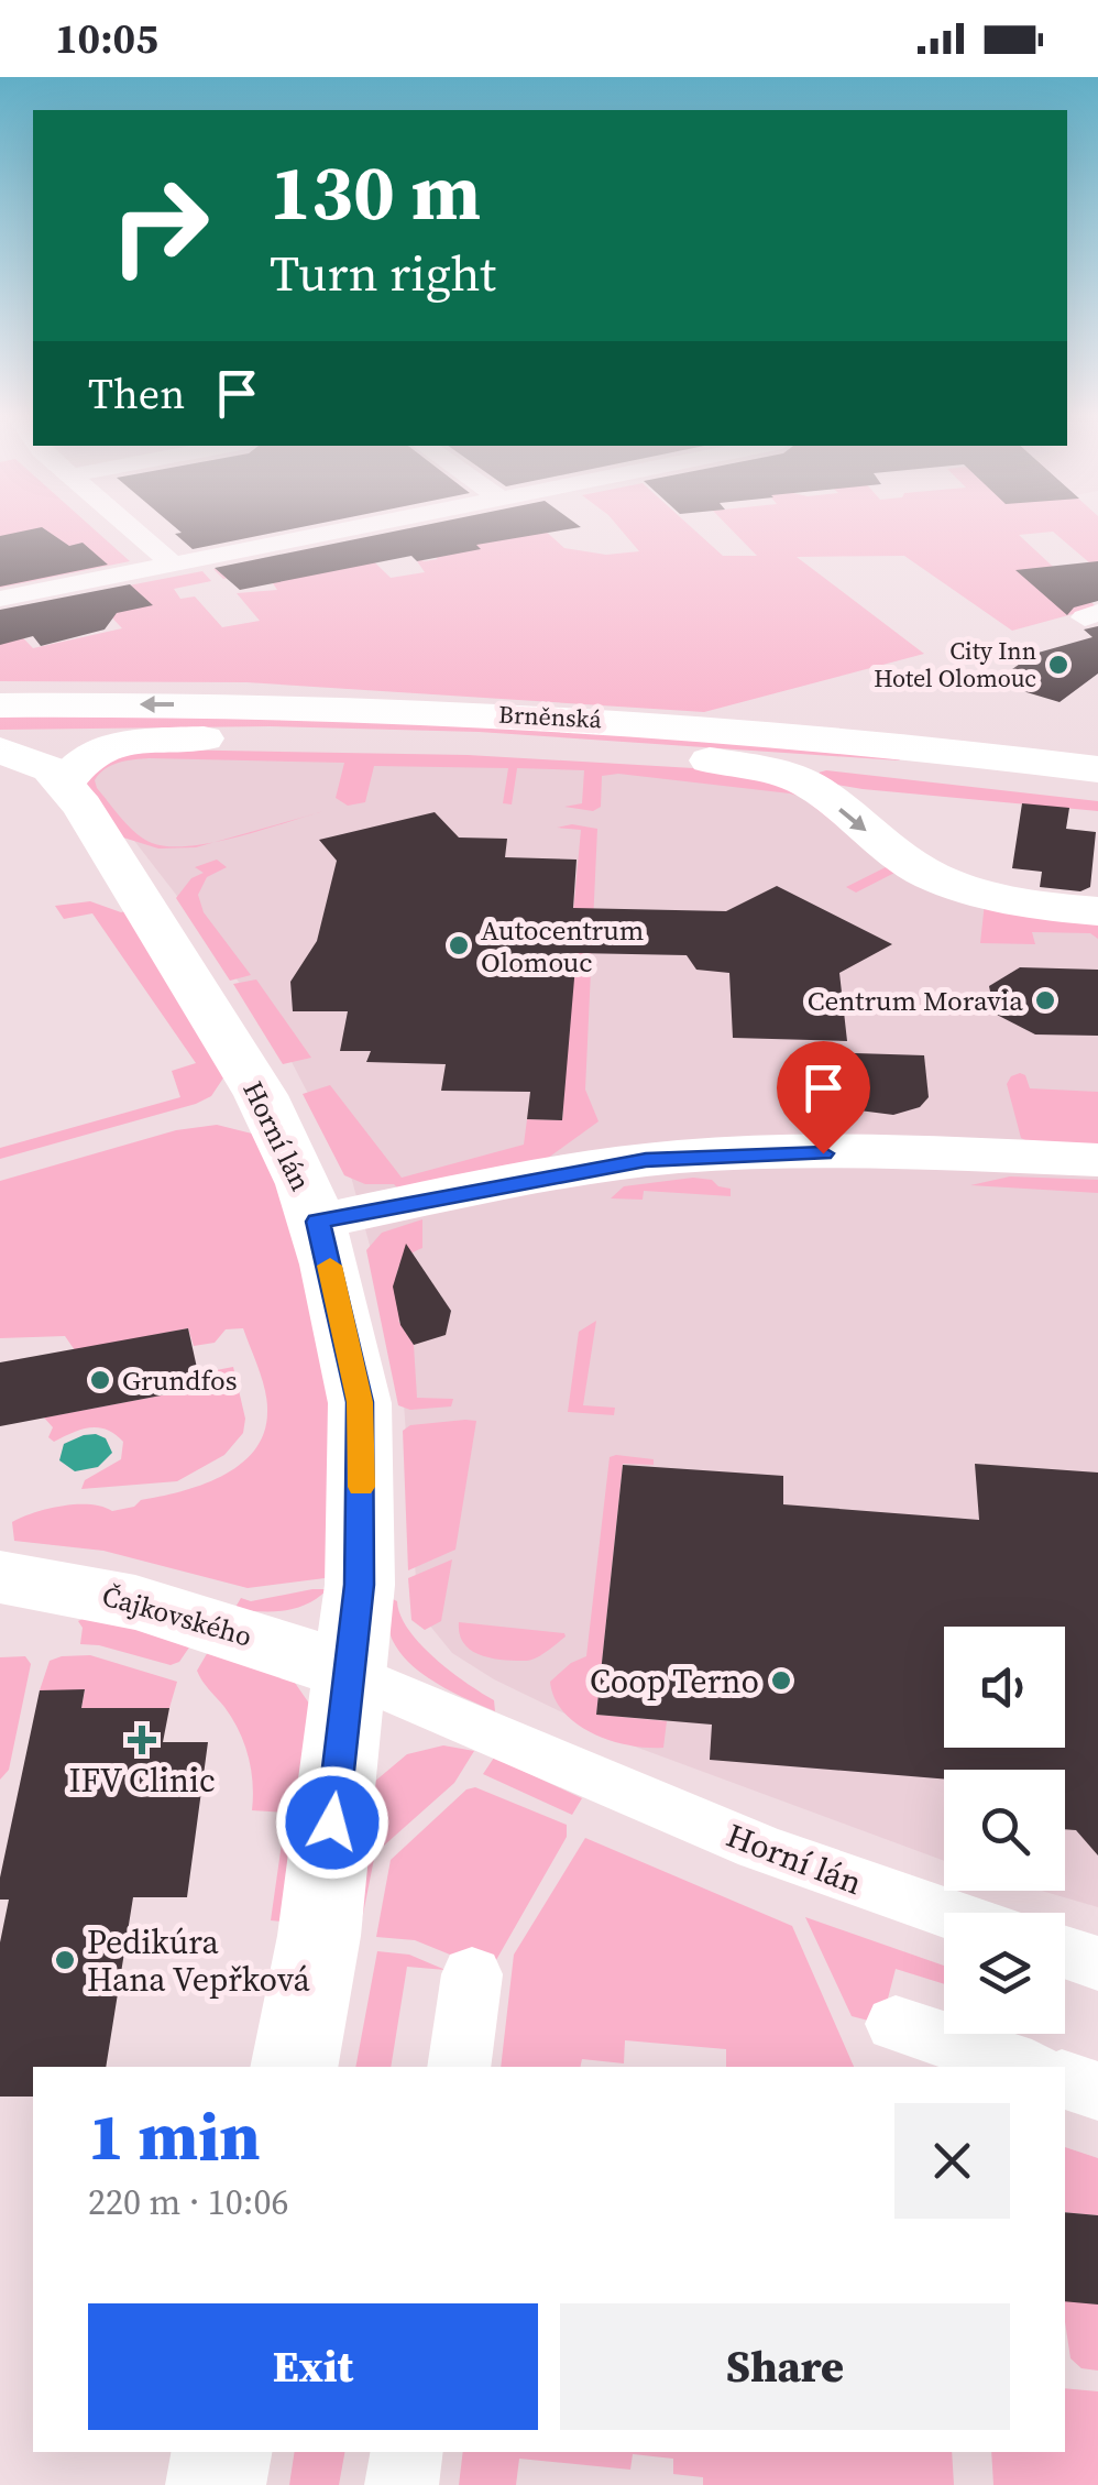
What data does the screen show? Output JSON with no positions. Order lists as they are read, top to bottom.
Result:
{
  "streets": {
    "main road": ["Brněnská", "Horní lán", "Čajkovského"]
  },
  "crossings": [
    ["Horní lán", "Čajkovského"]
  ],
  "places": {
    "other": [
      "City Inn Hotel Olomouc",
      "Autocentrum Olomouc",
      "Centrum Moravia",
      "Grundfos",
      "Coop Terno",
      "Pedikúra Hana Vepřková"
    ],
    "health": ["IFV Clinic"]
  },
  "page": {
    "status": "10:05",
    "turn": ["130 m", "Turn right"],
    "then": "Then",
    "heading": ["1 min", "220 m · 10:06"],
    "buttons": ["Exit", "Share"]
  }
}
